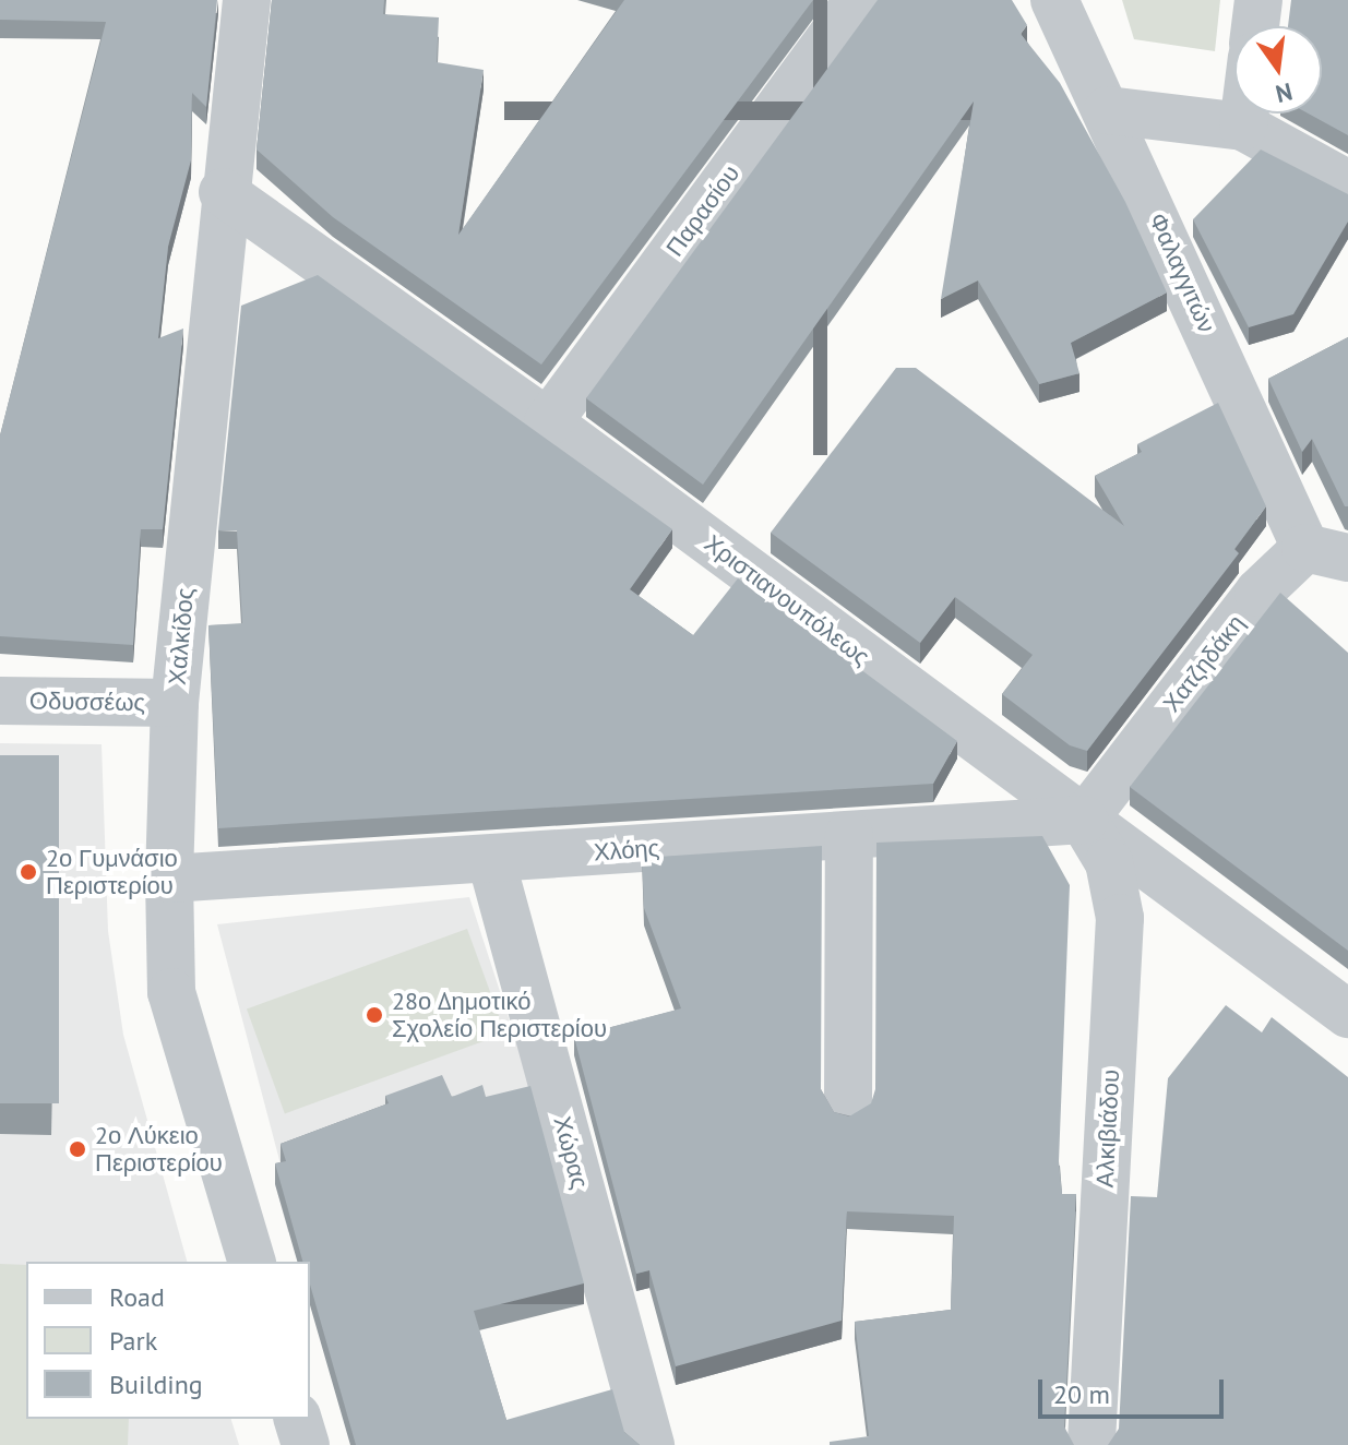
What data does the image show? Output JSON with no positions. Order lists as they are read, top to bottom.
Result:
{
  "streets": {
    "street": [
      "Παρασίου",
      "Φαλαγγιτών",
      "Χριστιανουπόλεως",
      "Χαλκίδος",
      "Χατζηδάκη",
      "Οδυσσέως",
      "Χλόης",
      "Αλκιβιάδου",
      "Χώρας"
    ]
  },
  "crossings": [
    ["Παρασίου", "Χριστιανουπόλεως"],
    ["Φαλαγγιτών", "Χατζηδάκη"],
    ["Χριστιανουπόλεως", "Χαλκίδος"],
    ["Χριστιανουπόλεως", "Χατζηδάκη"],
    ["Χριστιανουπόλεως", "Χλόης"],
    ["Χριστιανουπόλεως", "Αλκιβιάδου"],
    ["Χαλκίδος", "Οδυσσέως"],
    ["Χαλκίδος", "Χλόης"],
    ["Χατζηδάκη", "Χλόης"],
    ["Χατζηδάκη", "Αλκιβιάδου"],
    ["Χλόης", "Αλκιβιάδου"],
    ["Χλόης", "Χώρας"]
  ],
  "places": ["2ο Γυμνάσιο Περιστερίου", "28ο Δημοτικό Σχολείο Περιστερίου", "2ο Λύκειο Περιστερίου"],
  "legend": ["Road", "Park", "Building"],
  "scale_bar": "20 m",
  "north": "bottom"
}
